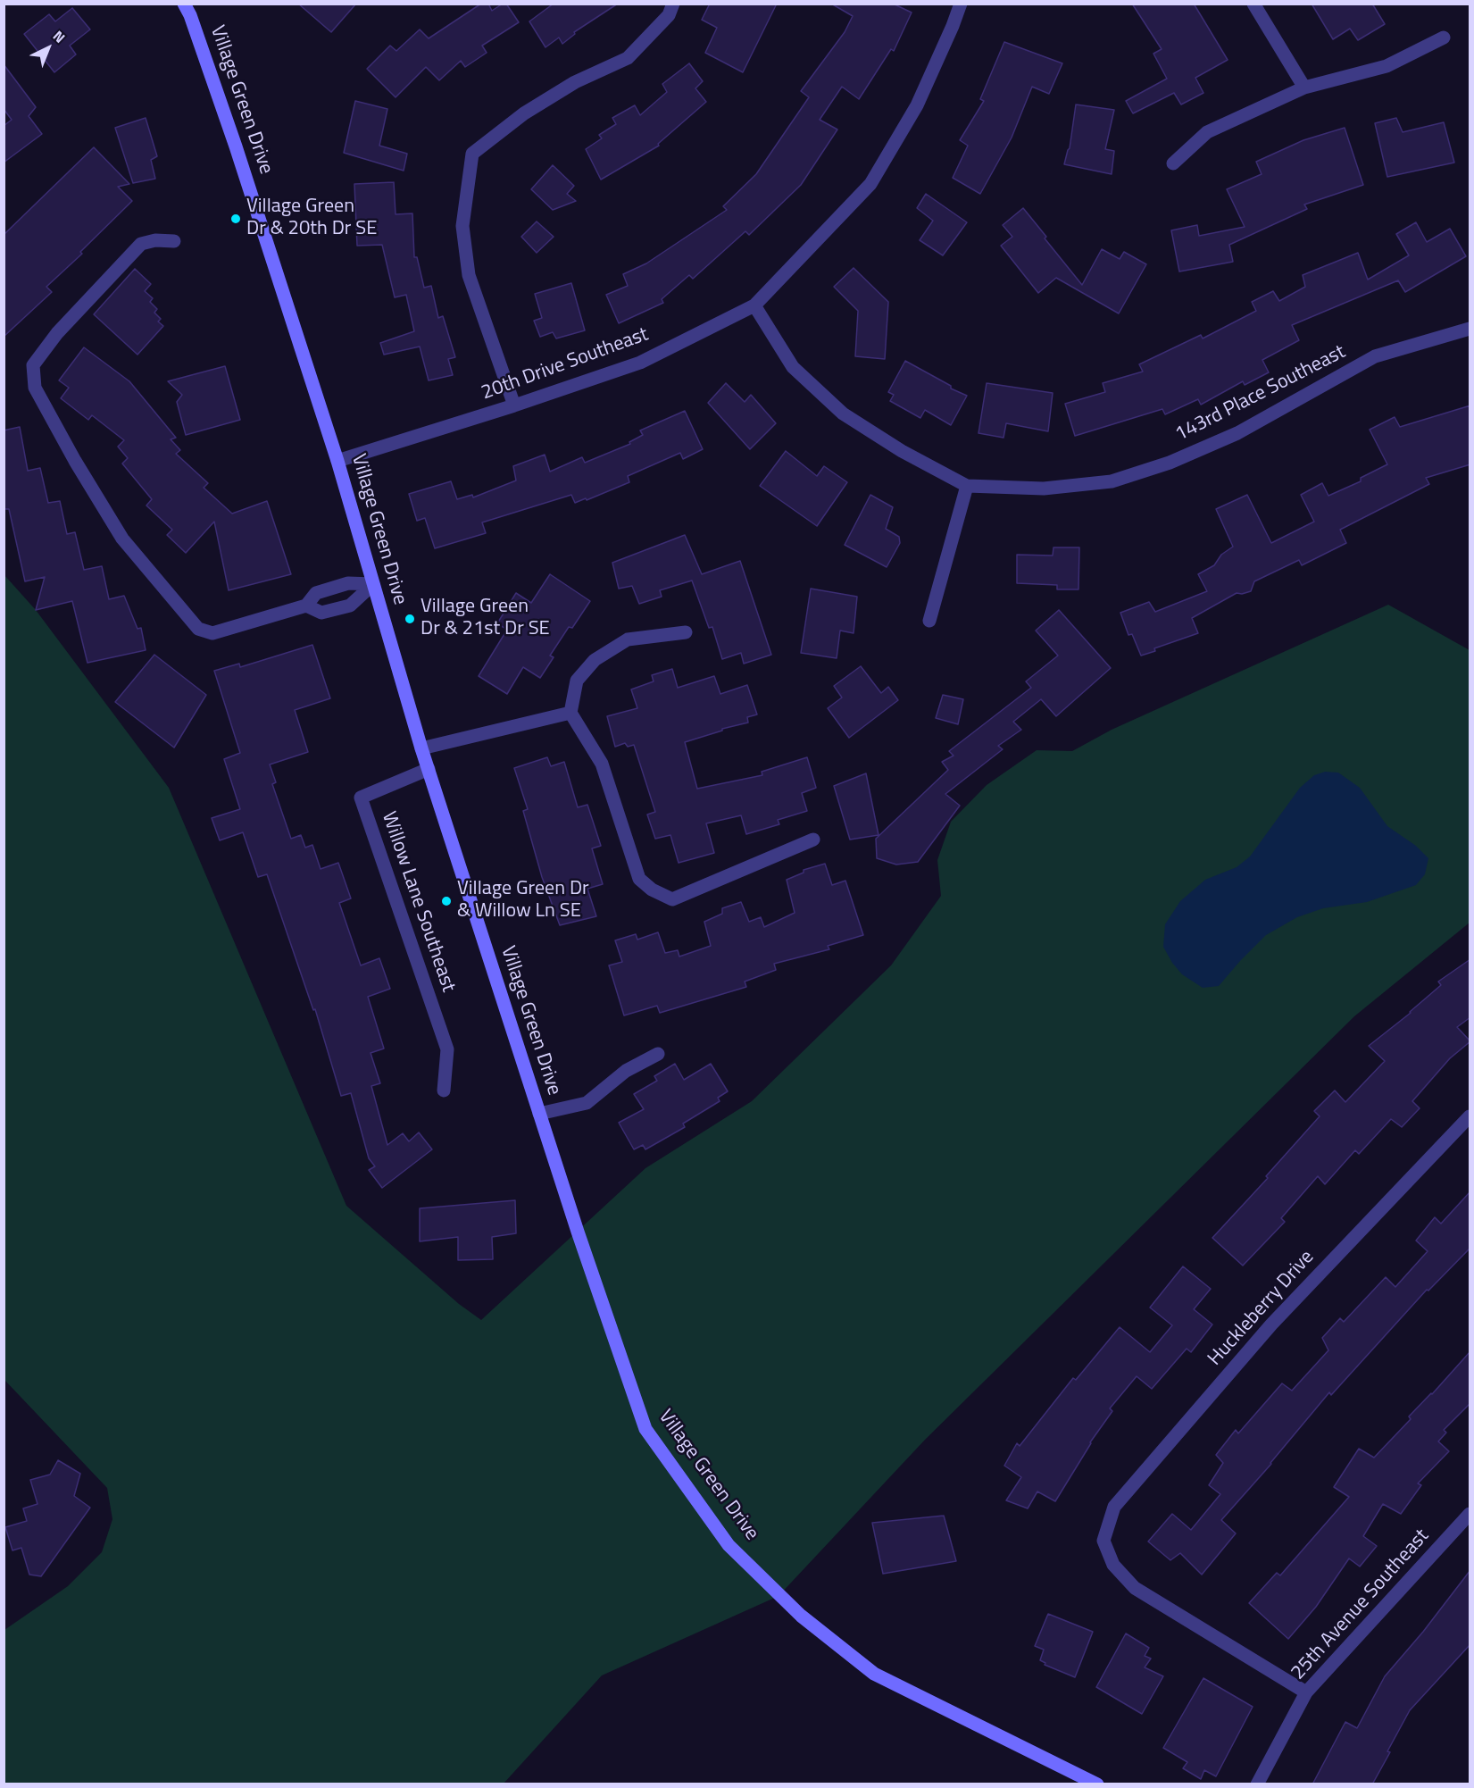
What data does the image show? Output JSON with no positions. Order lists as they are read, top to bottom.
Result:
{
  "streets": {
    "street": [
      "Village Green Drive",
      "20th Drive Southeast",
      "143rd Place Southeast",
      "Willow Lane Southeast",
      "Huckleberry Drive",
      "25th Avenue Southeast"
    ]
  },
  "crossings": [
    ["Village Green Drive", "20th Drive Southeast"],
    ["Village Green Drive", "Willow Lane Southeast"],
    ["20th Drive Southeast", "143rd Place Southeast"],
    ["Huckleberry Drive", "25th Avenue Southeast"]
  ],
  "places": ["Village Green Dr & 20th Dr SE", "Village Green Dr & 21st Dr SE", "Village Green Dr & Willow Ln SE"],
  "north": "top right"
}
